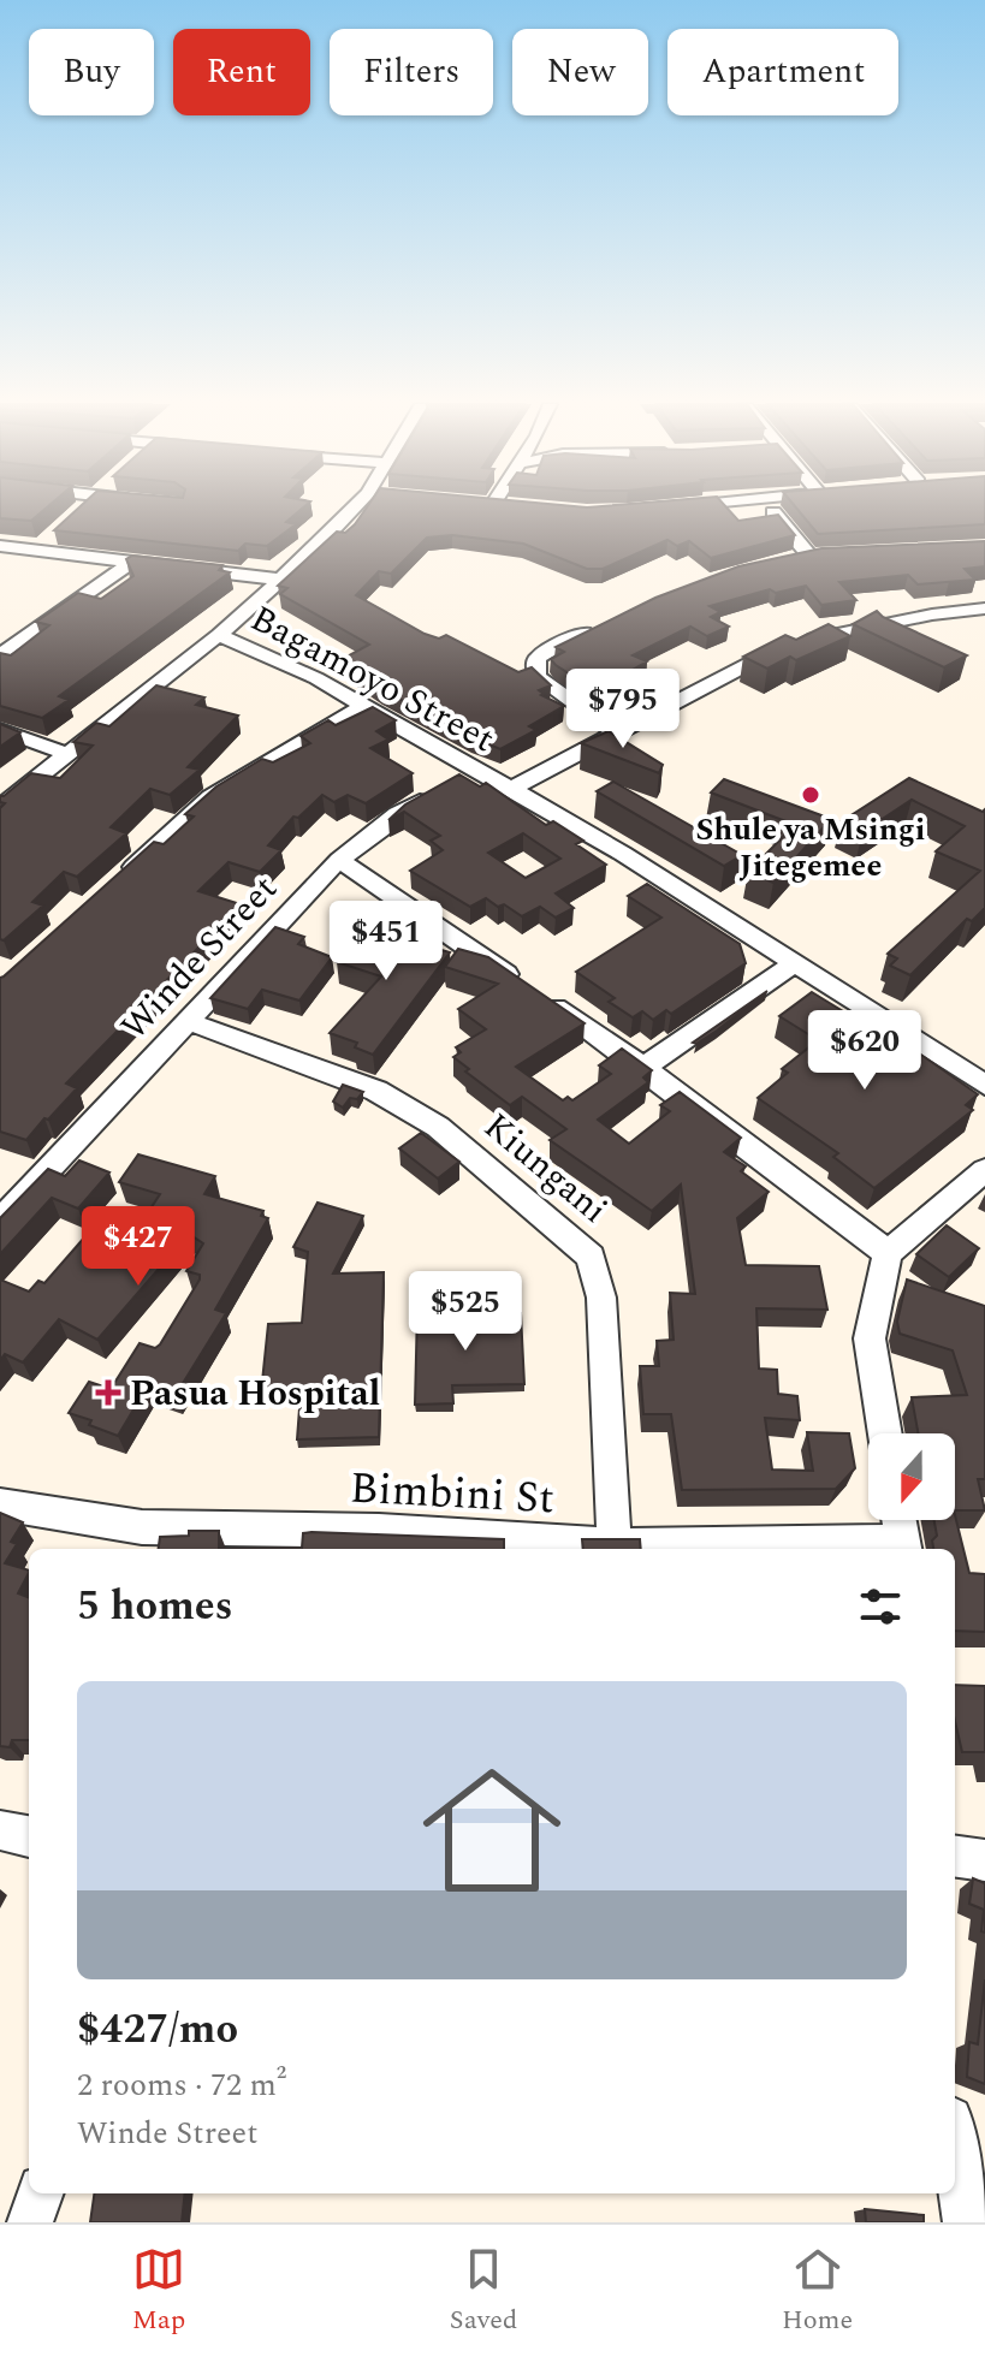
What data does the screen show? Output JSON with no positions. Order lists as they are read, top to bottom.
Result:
{
  "streets": {
    "street": [
      "Bagamoyo Street",
      "Winde Street",
      "Kiungani",
      "Bimbini St"
    ]
  },
  "crossings": [
    ["Bagamoyo Street", "Winde Street"],
    ["Winde Street", "Kiungani"],
    ["Kiungani", "Bimbini St"]
  ],
  "places": {
    "other": ["Shule ya Msingi Jitegemee"],
    "health": ["Pasua Hospital"]
  },
  "north": "bottom",
  "page": {
    "chip": [
      "Buy",
      "Rent",
      "Filters",
      "New",
      "Apartment"
    ],
    "price": [
      "$795",
      "$451",
      "$620",
      "$427",
      "$525"
    ],
    "heading": "5 homes",
    "list": [
      {
        "name": "$427/mo",
        "note": "2 rooms · 72 m² · Winde Street"
      }
    ],
    "tabs": ["Map", "Saved", "Home"]
  }
}
